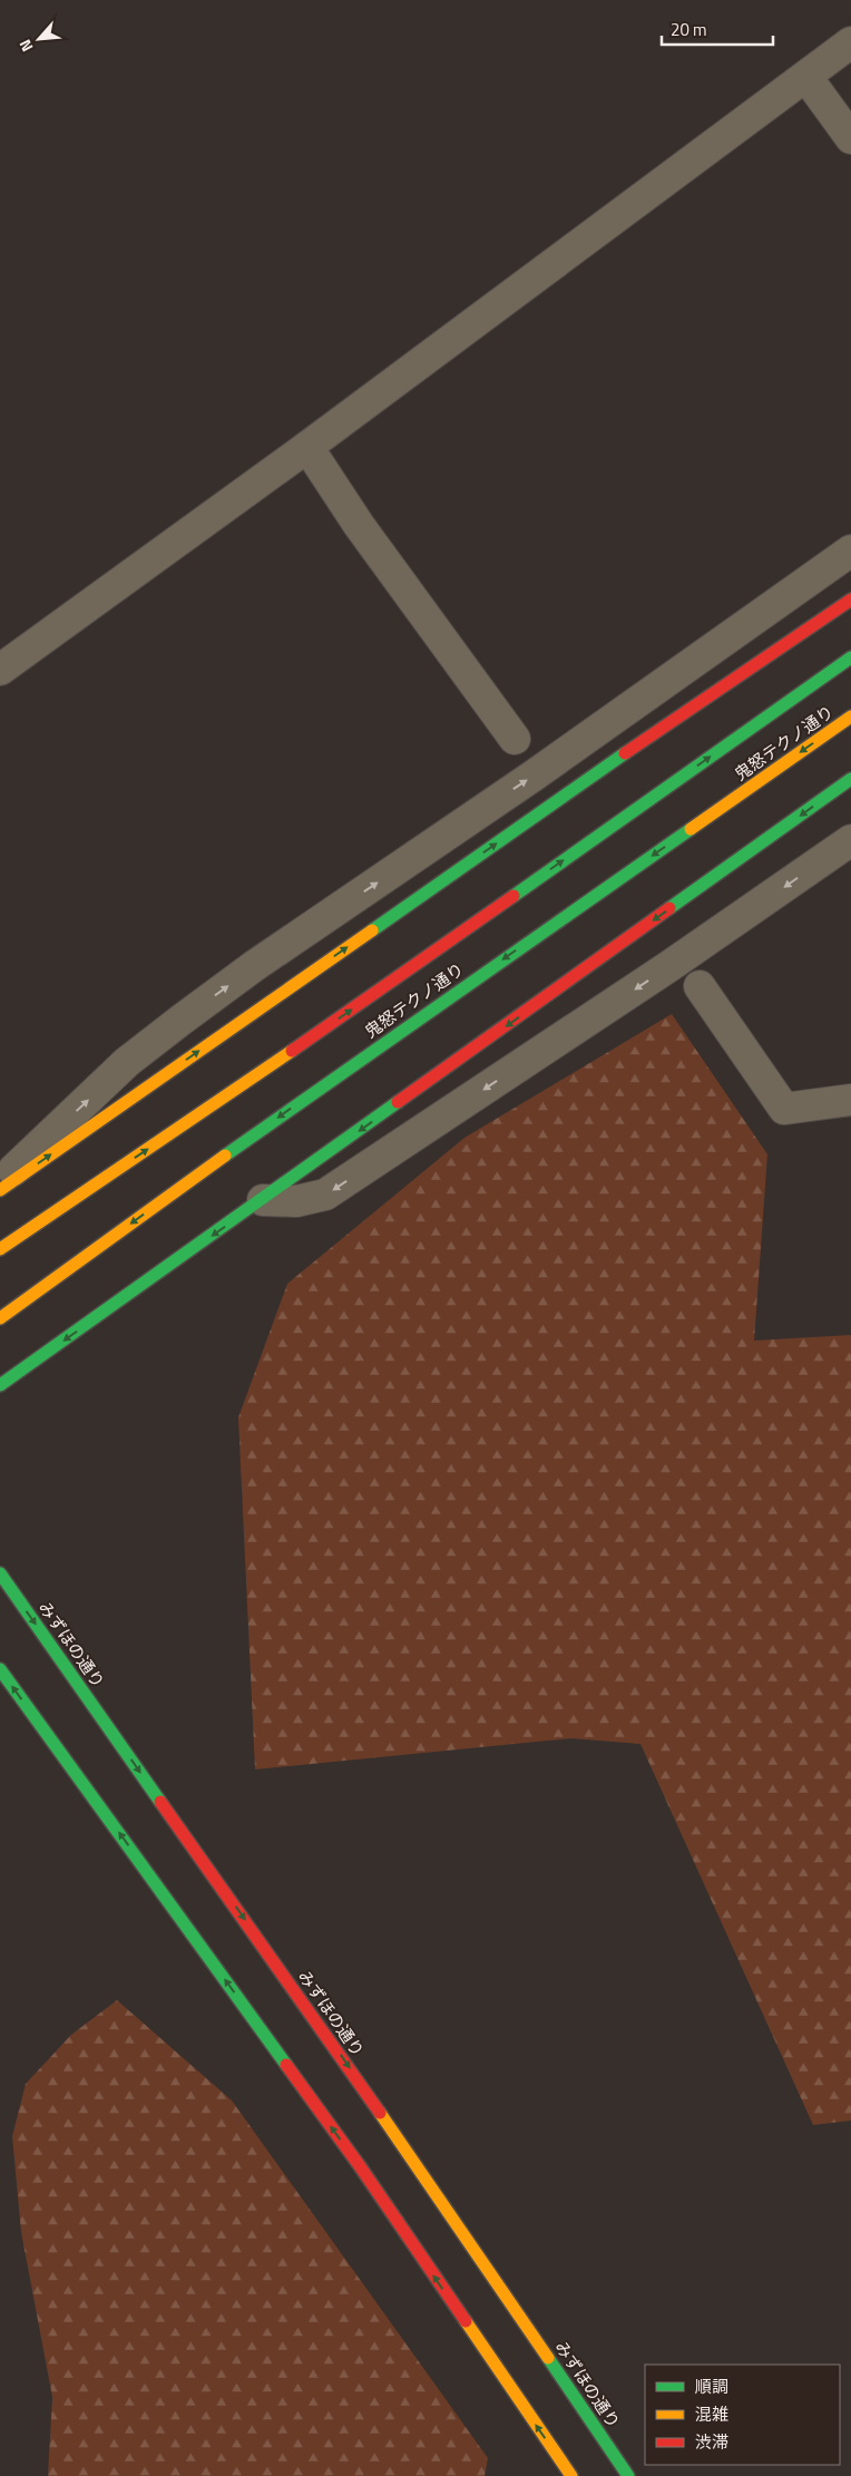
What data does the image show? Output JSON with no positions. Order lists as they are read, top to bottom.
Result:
{
  "streets": {
    "main road": ["鬼怒テクノ通り", "みずほの通り"]
  },
  "legend": ["順調", "混雑", "渋滞"],
  "scale_bar": "20 m",
  "north": "bottom left"
}
